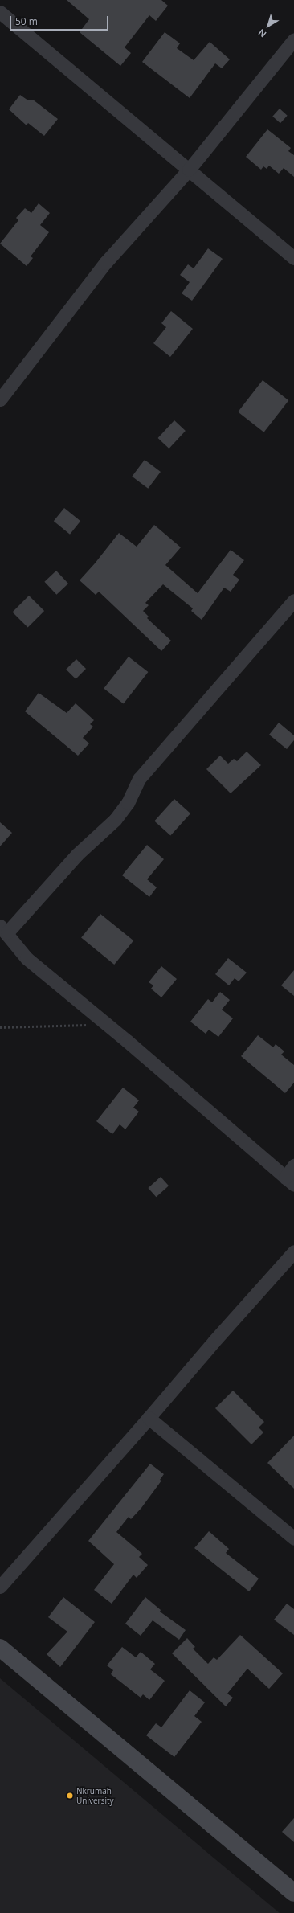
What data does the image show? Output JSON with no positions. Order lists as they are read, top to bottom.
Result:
{
  "places": ["Nkrumah University"],
  "scale_bar": "50 m",
  "north": "bottom left"
}
